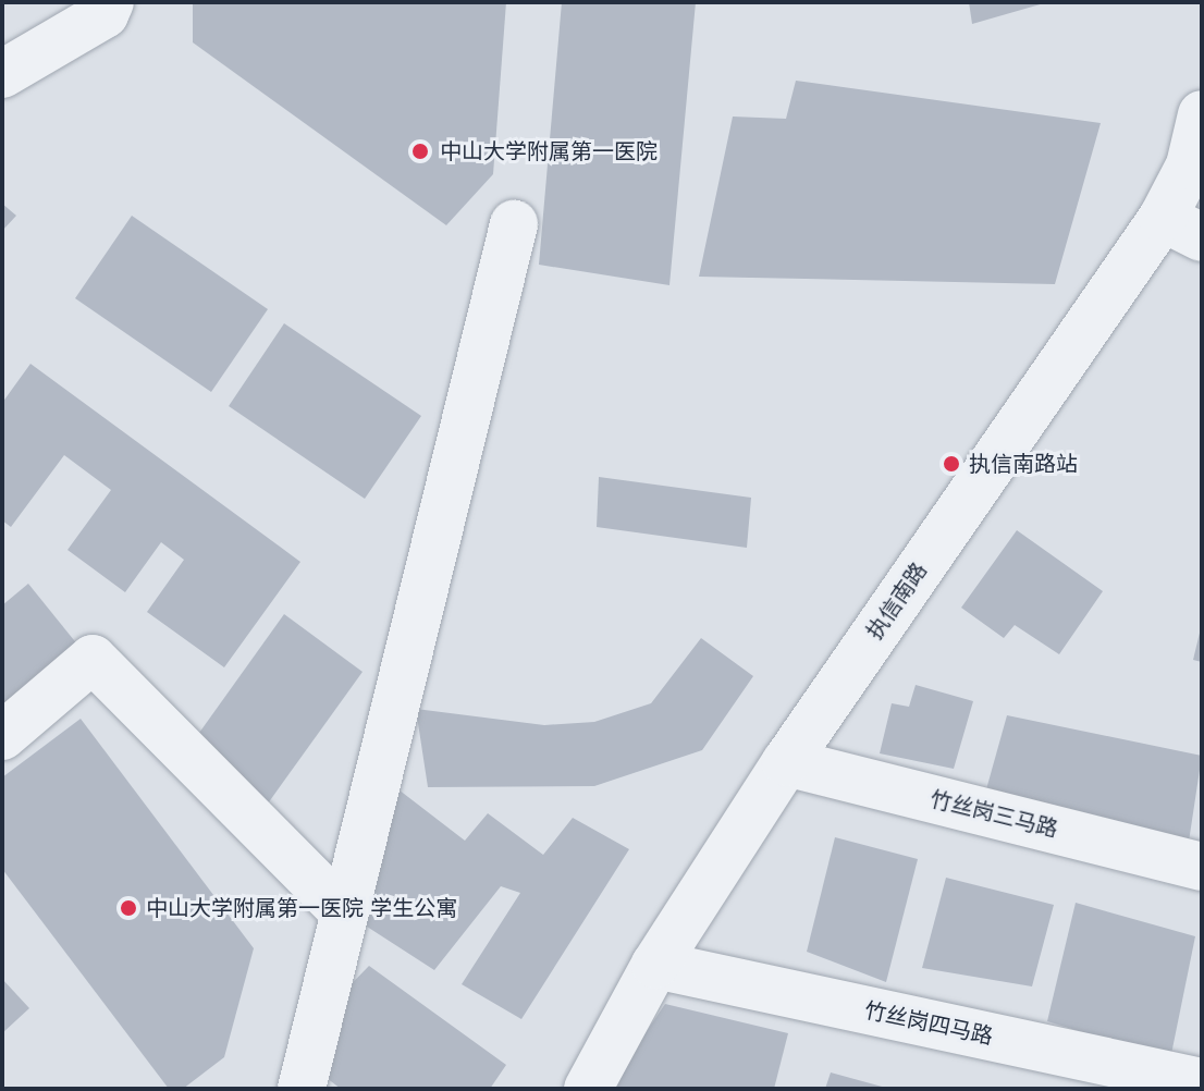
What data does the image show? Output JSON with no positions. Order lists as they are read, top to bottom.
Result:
{
  "streets": {
    "street": ["执信南路", "竹丝岗三马路", "竹丝岗四马路"]
  },
  "crossings": [
    ["执信南路", "竹丝岗三马路"],
    ["执信南路", "竹丝岗四马路"]
  ],
  "places": ["中山大学附属第一医院", "执信南路站", "中山大学附属第一医院 学生公寓"]
}
